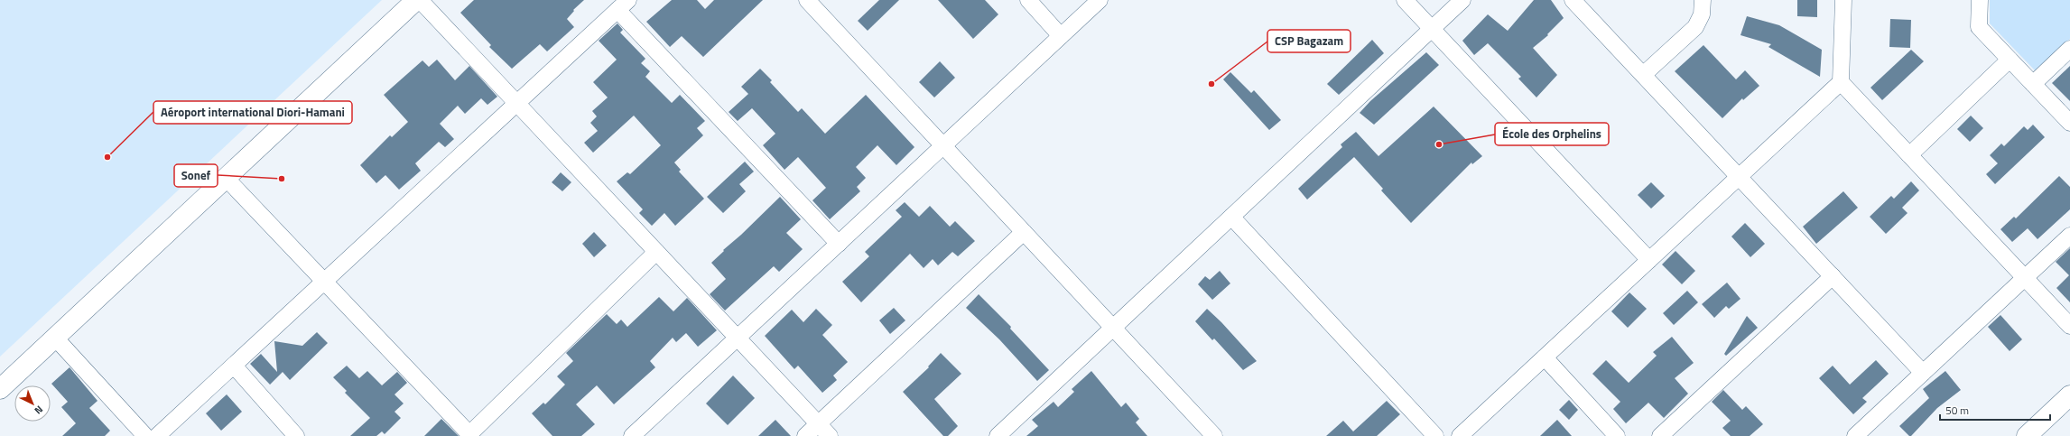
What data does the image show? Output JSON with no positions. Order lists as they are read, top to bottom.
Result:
{
  "places": [
    "CSP Bagazam",
    "École des Orphelins",
    "Aéroport international Diori-Hamani",
    "Sonef"
  ],
  "scale_bar": "50 m",
  "north": "bottom right"
}
